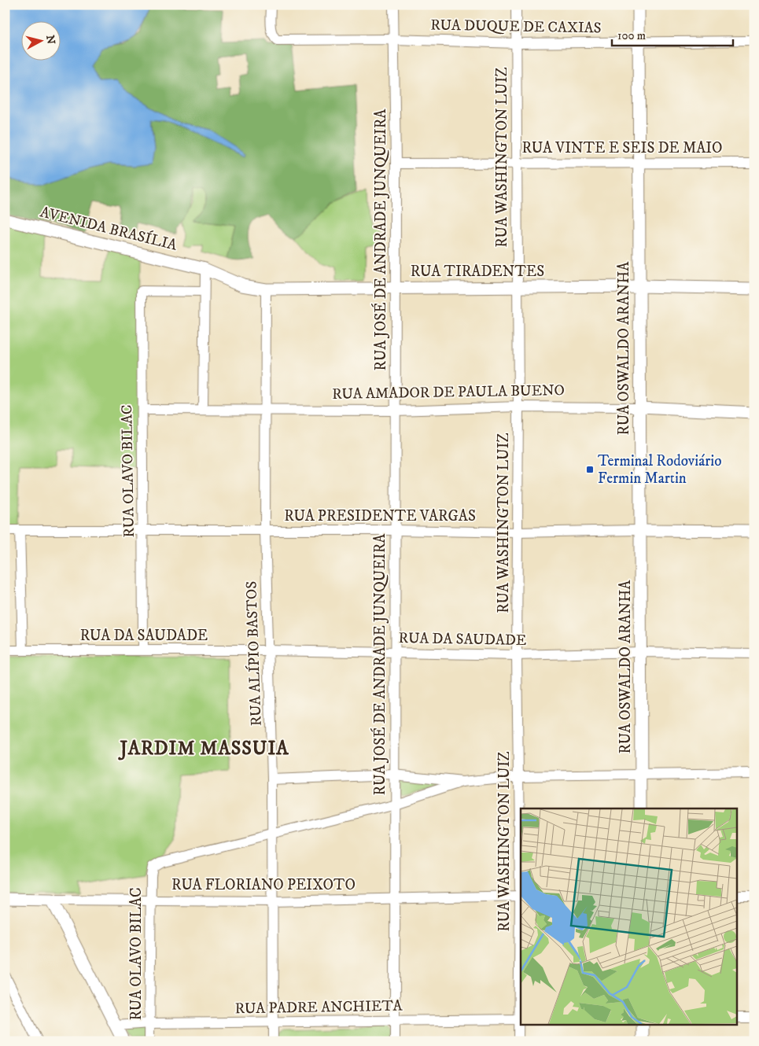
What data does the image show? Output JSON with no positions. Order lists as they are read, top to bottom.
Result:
{
  "streets": {
    "street": [
      "RUA DUQUE DE CAXIAS",
      "RUA VINTE E SEIS DE MAIO",
      "RUA WASHINGTON LUIZ",
      "AVENIDA BRASÍLIA",
      "RUA JOSÉ DE ANDRADE JUNQUEIRA",
      "RUA TIRADENTES",
      "RUA OSWALDO ARANHA",
      "RUA AMADOR DE PAULA BUENO",
      "RUA OLAVO BILAC",
      "RUA PRESIDENTE VARGAS",
      "RUA DA SAUDADE",
      "RUA ALÍPIO BASTOS",
      "RUA FLORIANO PEIXOTO",
      "RUA PADRE ANCHIETA"
    ]
  },
  "crossings": [
    ["RUA DUQUE DE CAXIAS", "RUA WASHINGTON LUIZ"],
    ["RUA DUQUE DE CAXIAS", "RUA JOSÉ DE ANDRADE JUNQUEIRA"],
    ["RUA DUQUE DE CAXIAS", "RUA OSWALDO ARANHA"],
    ["RUA VINTE E SEIS DE MAIO", "RUA WASHINGTON LUIZ"],
    ["RUA VINTE E SEIS DE MAIO", "RUA JOSÉ DE ANDRADE JUNQUEIRA"],
    ["RUA VINTE E SEIS DE MAIO", "RUA OSWALDO ARANHA"],
    ["RUA WASHINGTON LUIZ", "RUA TIRADENTES"],
    ["RUA WASHINGTON LUIZ", "RUA AMADOR DE PAULA BUENO"],
    ["RUA WASHINGTON LUIZ", "RUA PRESIDENTE VARGAS"],
    ["RUA WASHINGTON LUIZ", "RUA DA SAUDADE"],
    ["RUA WASHINGTON LUIZ", "RUA PADRE ANCHIETA"],
    ["AVENIDA BRASÍLIA", "RUA TIRADENTES"],
    ["RUA JOSÉ DE ANDRADE JUNQUEIRA", "RUA TIRADENTES"],
    ["RUA JOSÉ DE ANDRADE JUNQUEIRA", "RUA AMADOR DE PAULA BUENO"],
    ["RUA JOSÉ DE ANDRADE JUNQUEIRA", "RUA PRESIDENTE VARGAS"],
    ["RUA JOSÉ DE ANDRADE JUNQUEIRA", "RUA DA SAUDADE"],
    ["RUA JOSÉ DE ANDRADE JUNQUEIRA", "RUA FLORIANO PEIXOTO"],
    ["RUA JOSÉ DE ANDRADE JUNQUEIRA", "RUA PADRE ANCHIETA"],
    ["RUA TIRADENTES", "RUA OSWALDO ARANHA"],
    ["RUA TIRADENTES", "RUA ALÍPIO BASTOS"],
    ["RUA OSWALDO ARANHA", "RUA AMADOR DE PAULA BUENO"],
    ["RUA OSWALDO ARANHA", "RUA PRESIDENTE VARGAS"],
    ["RUA OSWALDO ARANHA", "RUA DA SAUDADE"],
    ["RUA AMADOR DE PAULA BUENO", "RUA OLAVO BILAC"],
    ["RUA AMADOR DE PAULA BUENO", "RUA ALÍPIO BASTOS"],
    ["RUA OLAVO BILAC", "RUA PRESIDENTE VARGAS"],
    ["RUA OLAVO BILAC", "RUA DA SAUDADE"],
    ["RUA OLAVO BILAC", "RUA ALÍPIO BASTOS"],
    ["RUA OLAVO BILAC", "RUA FLORIANO PEIXOTO"],
    ["RUA OLAVO BILAC", "RUA PADRE ANCHIETA"],
    ["RUA PRESIDENTE VARGAS", "RUA ALÍPIO BASTOS"],
    ["RUA DA SAUDADE", "RUA ALÍPIO BASTOS"],
    ["RUA ALÍPIO BASTOS", "RUA FLORIANO PEIXOTO"],
    ["RUA ALÍPIO BASTOS", "RUA PADRE ANCHIETA"]
  ],
  "districts": ["JARDIM MASSUIA"],
  "places": {
    "transit": ["Terminal Rodoviário Fermin Martin"]
  },
  "scale_bar": "100 m",
  "north": "right"
}
